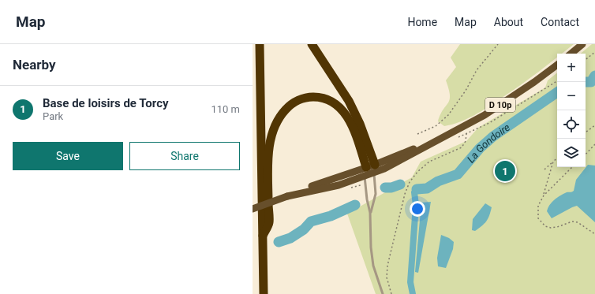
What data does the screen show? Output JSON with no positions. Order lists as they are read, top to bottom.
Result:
{
  "streets": {
    "main road": ["D 10p"]
  },
  "water": ["La Gondoire"],
  "page": {
    "header": "Map",
    "nav": [
      "Home",
      "Map",
      "About",
      "Contact"
    ],
    "heading": "Nearby",
    "map_buttons": ["+", "−"],
    "list": [
      {
        "mark": "1",
        "name": "Base de loisirs de Torcy",
        "note": "Park",
        "value": "110 m"
      }
    ],
    "buttons": ["Save", "Share"],
    "pins": "1"
  }
}
